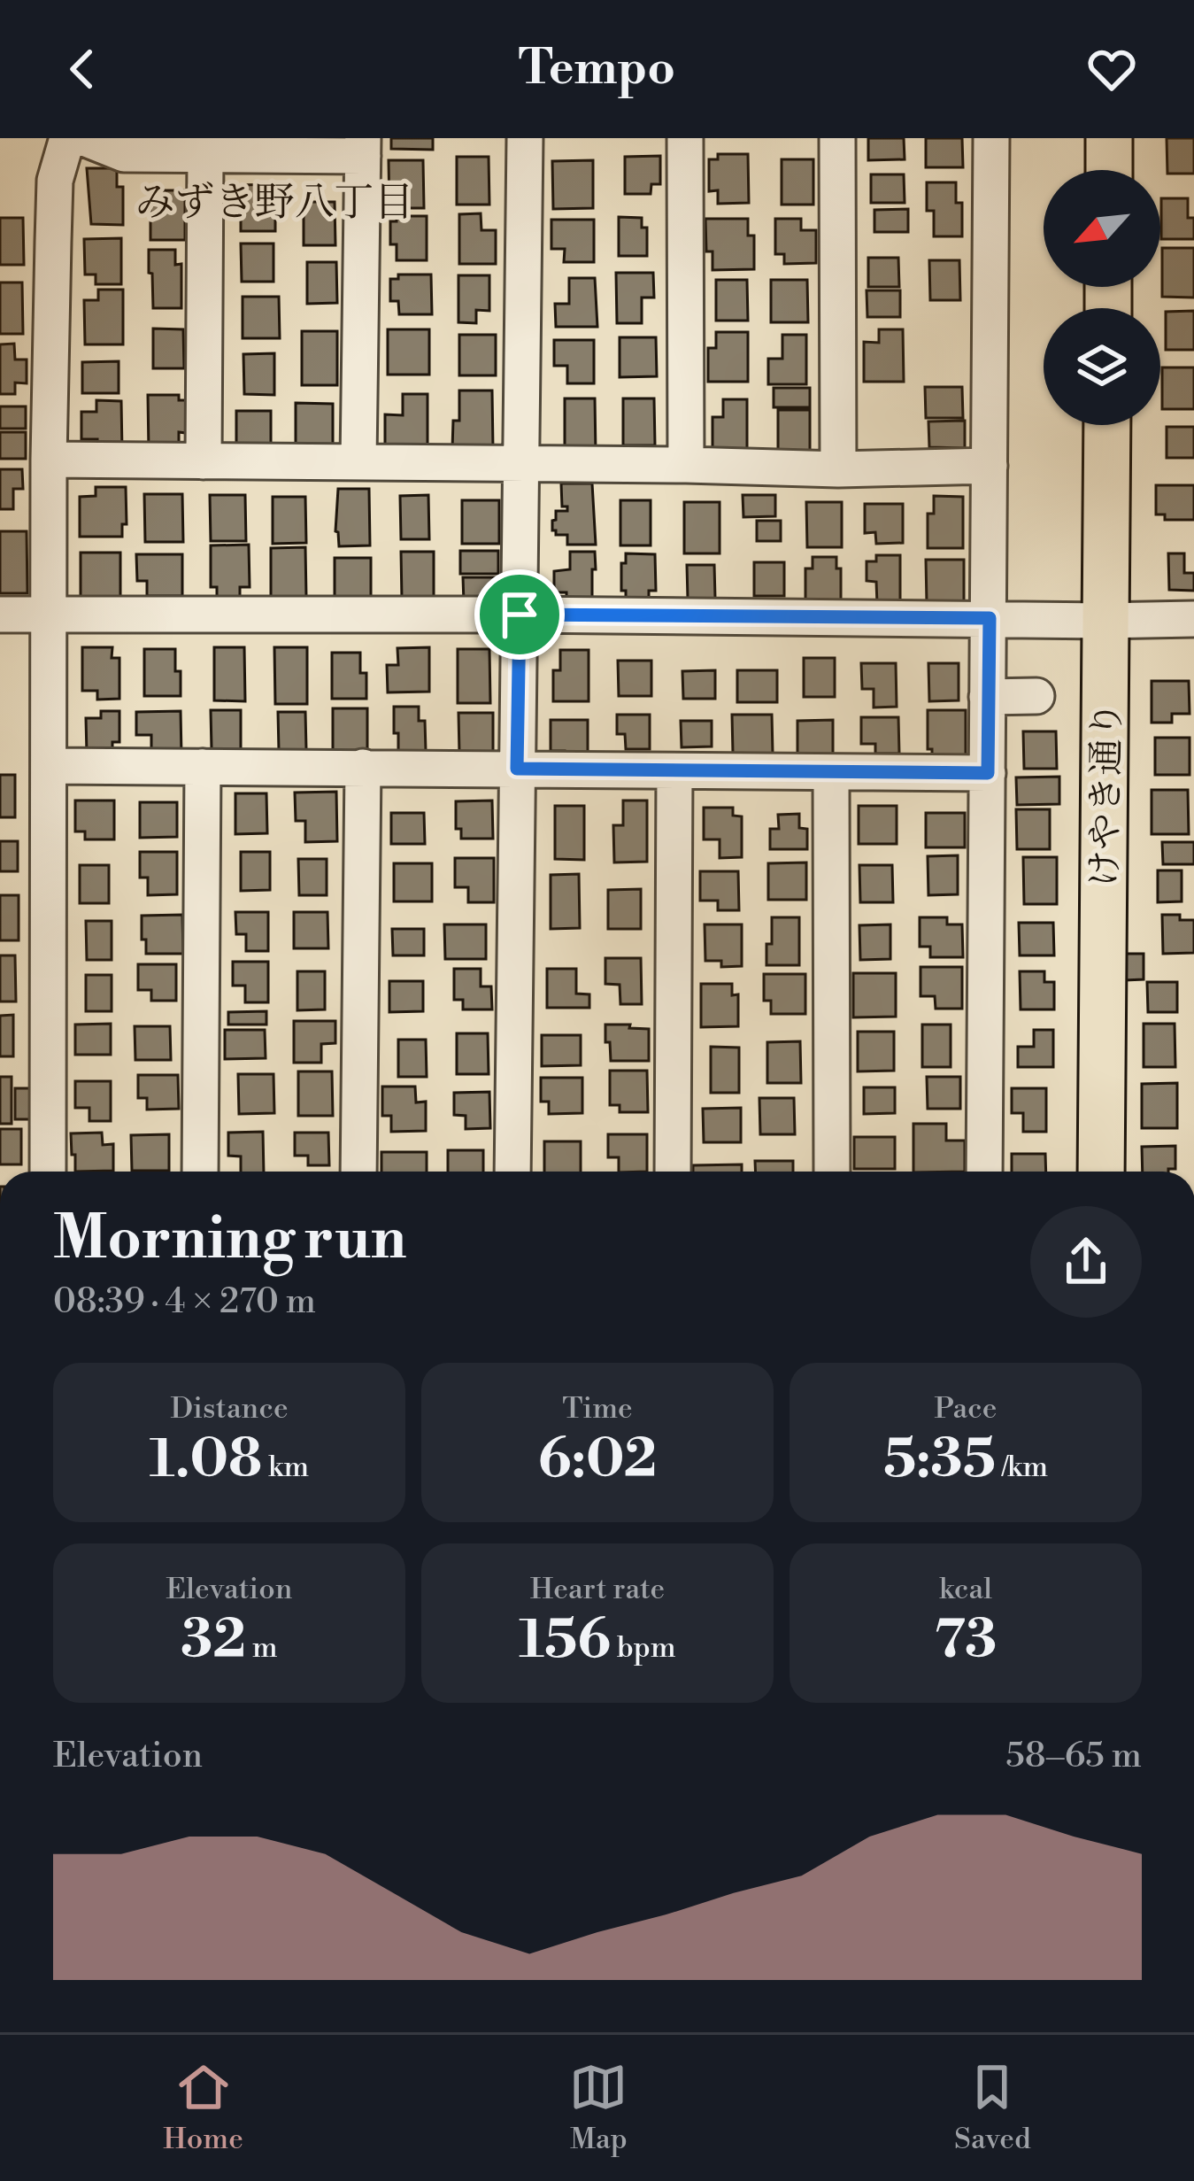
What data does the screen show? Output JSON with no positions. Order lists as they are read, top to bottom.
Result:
{
  "streets": {
    "main road": ["けやき通り"]
  },
  "districts": ["みずき野八丁目"],
  "north": "bottom left",
  "page": {
    "header": "Tempo",
    "heading": ["Morning run", "08:39 · 4 × 270 m"],
    "stats": [
      ["Distance", "1.08 km"],
      ["Time", "6:02"],
      ["Pace", "5:35 /km"],
      ["Elevation", "32 m"],
      ["Heart rate", "156 bpm"],
      ["kcal", "73"]
    ],
    "chart": ["Elevation", "58–65 m"],
    "tabs": ["Home", "Map", "Saved"]
  }
}
